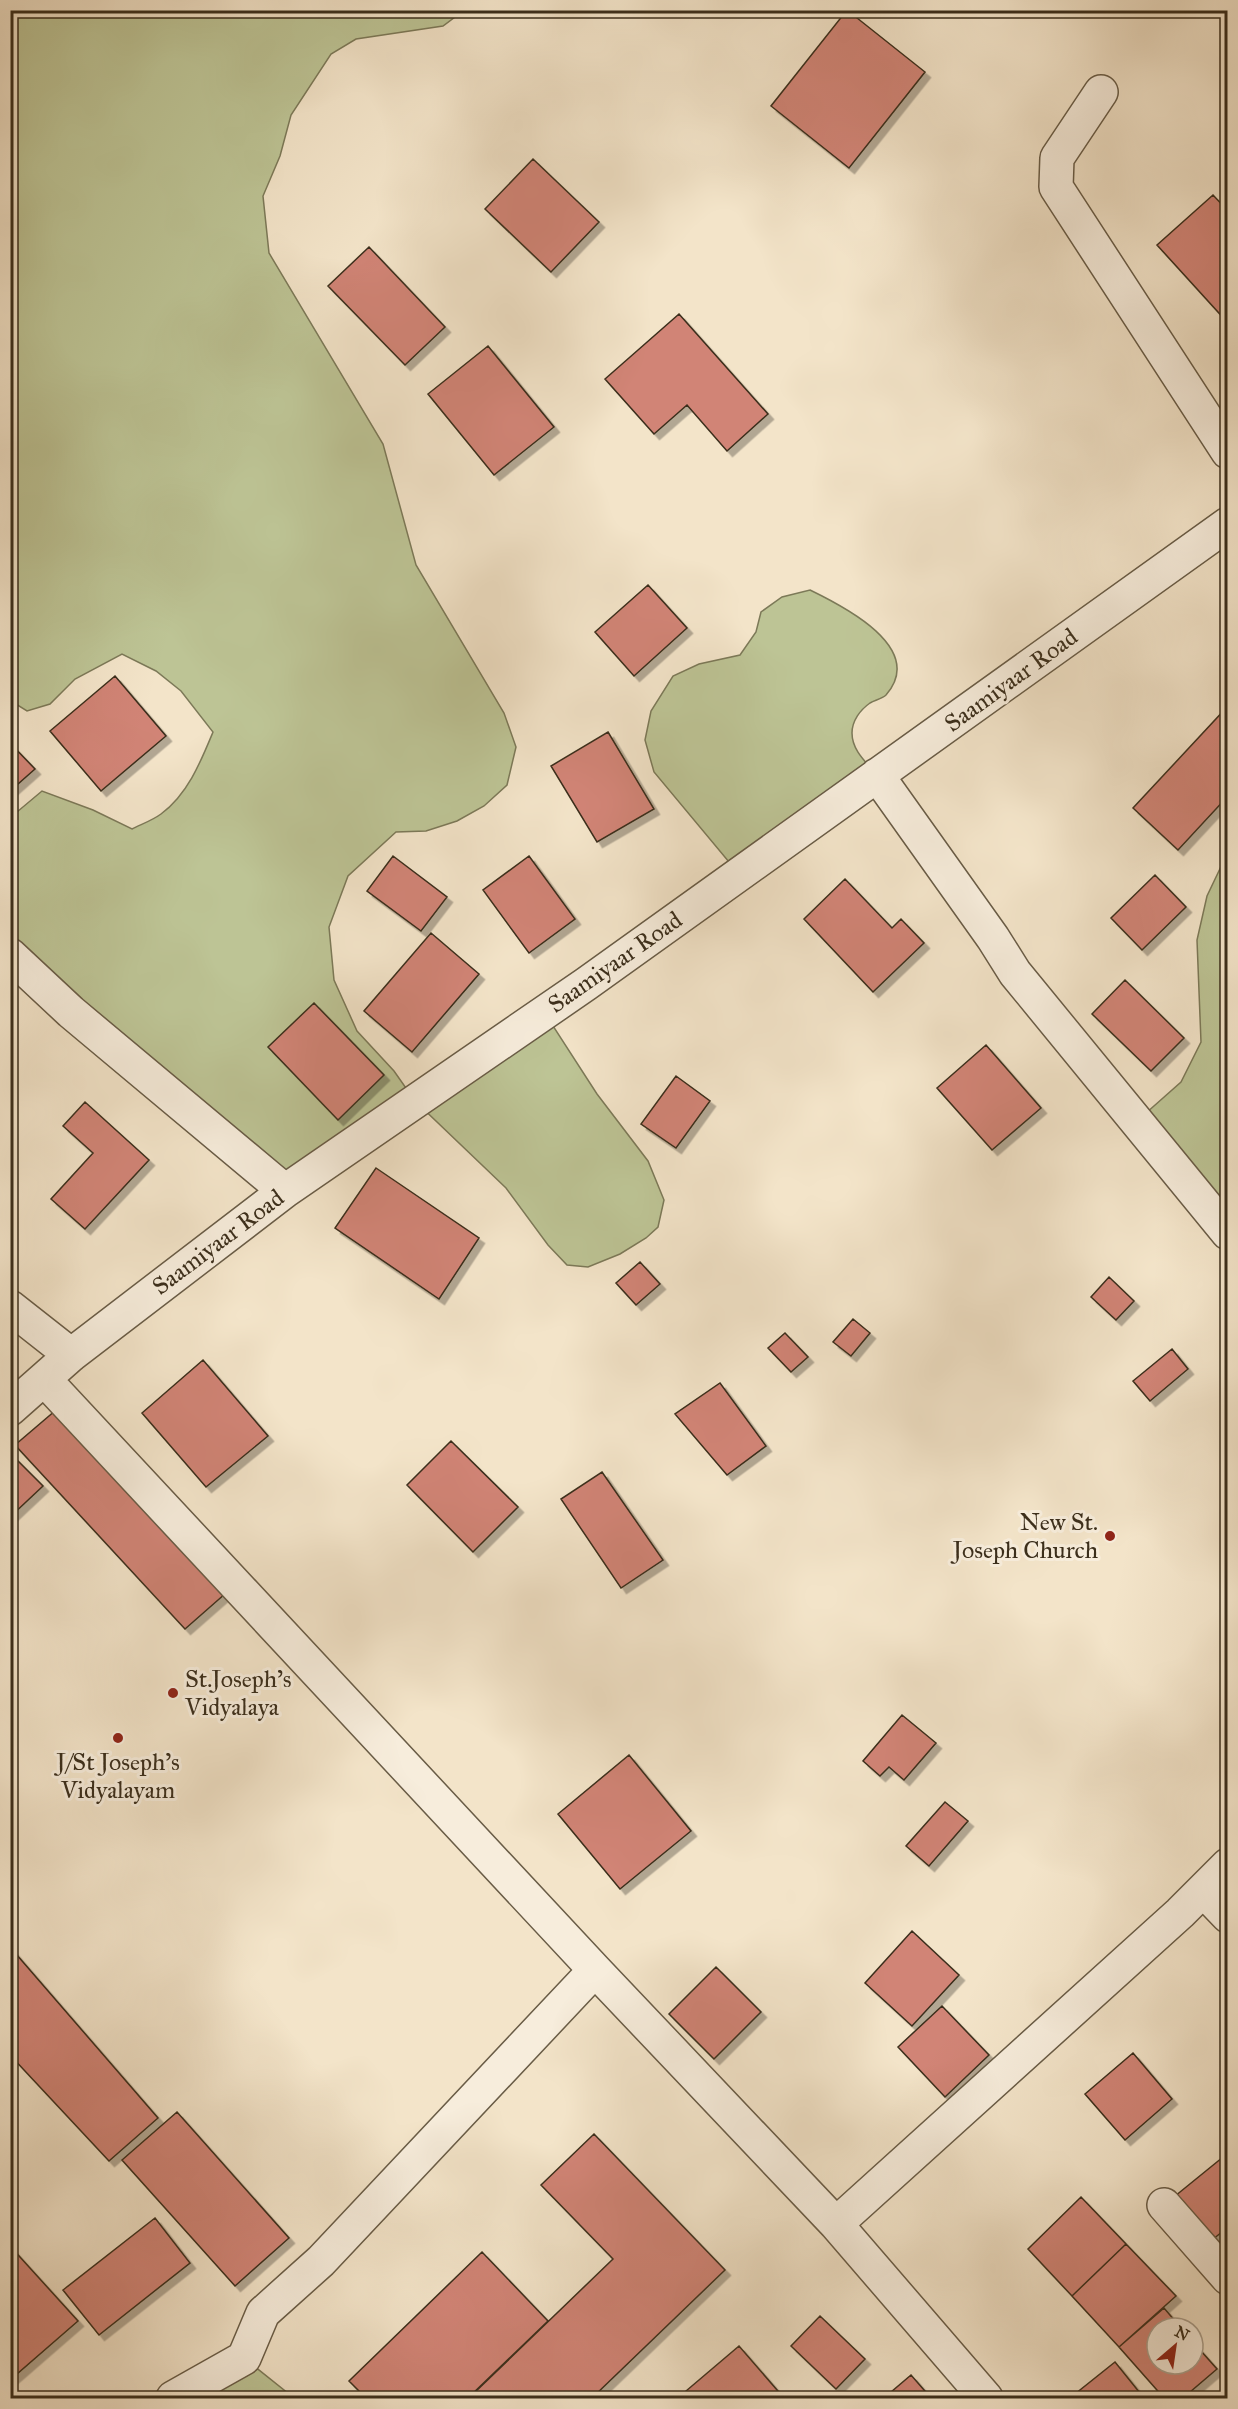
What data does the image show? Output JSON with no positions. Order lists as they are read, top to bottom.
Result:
{
  "streets": {
    "street": ["Saamiyaar Road"]
  },
  "places": ["New St. Joseph Church", "St.Joseph's Vidyalaya", "J/St Joseph's Vidyalayam"],
  "north": "top right"
}
